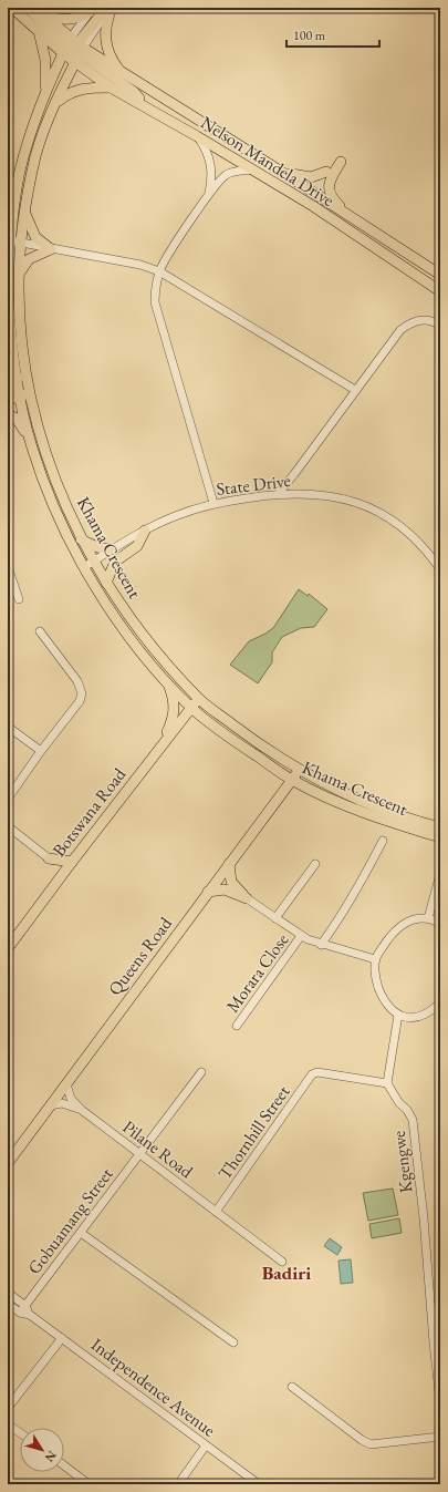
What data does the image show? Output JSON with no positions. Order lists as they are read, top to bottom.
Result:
{
  "streets": {
    "main road": [
      "Nelson Mandela Drive",
      "Khama Crescent",
      "Botswana Road",
      "Queens Road"
    ],
    "street": [
      "State Drive",
      "Morara Close",
      "Thornhill Street",
      "Pilane Road",
      "Kgengwe",
      "Gobuamang Street",
      "Independence Avenue"
    ]
  },
  "crossings": [
    ["Nelson Mandela Drive", "Khama Crescent"],
    ["State Drive", "Khama Crescent"],
    ["Khama Crescent", "Botswana Road"],
    ["Khama Crescent", "Queens Road"],
    ["Thornhill Street", "Pilane Road"],
    ["Thornhill Street", "Kgengwe"],
    ["Pilane Road", "Gobuamang Street"],
    ["Gobuamang Street", "Independence Avenue"]
  ],
  "districts": ["Badiri"],
  "scale_bar": "100 m",
  "north": "bottom right"
}
